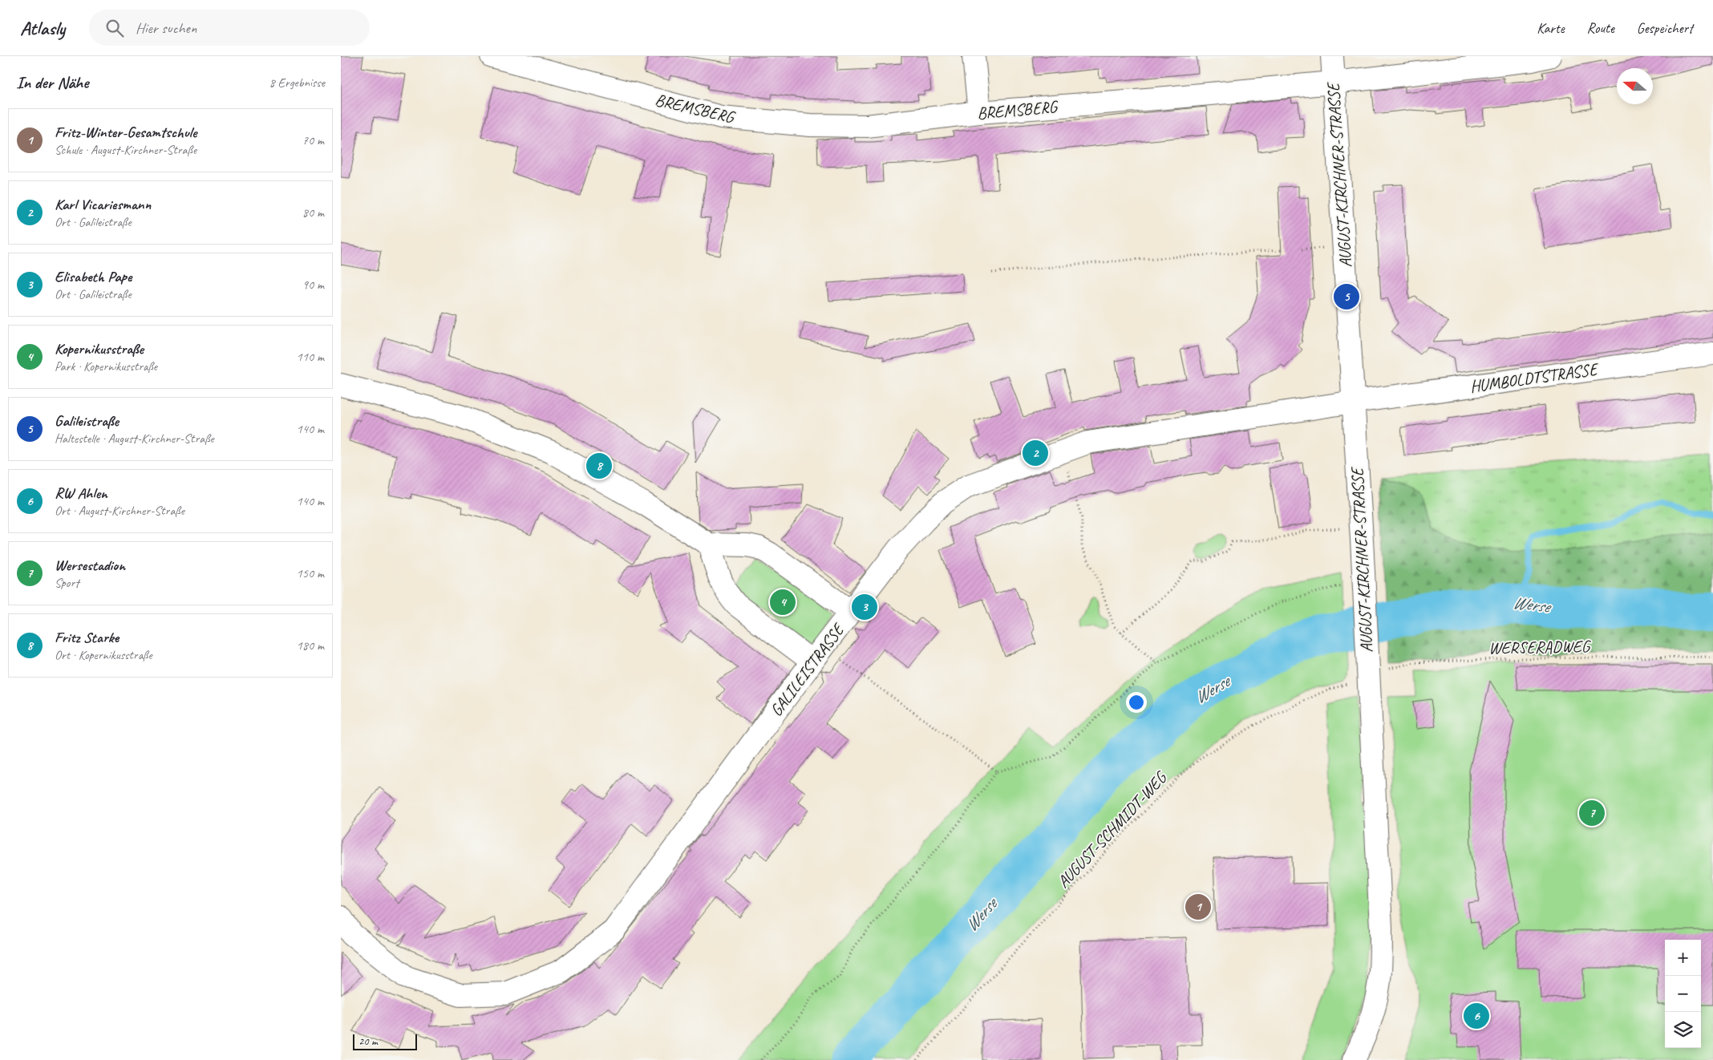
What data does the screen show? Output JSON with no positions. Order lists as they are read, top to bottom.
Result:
{
  "streets": {
    "street": [
      "BREMSBERG",
      "AUGUST-KIRCHNER-STRASSE",
      "HUMBOLDTSTRASSE",
      "GALILEISTRASSE"
    ],
    "path": ["WERSERADWEG", "AUGUST-SCHMIDT-WEG"]
  },
  "crossings": [
    ["BREMSBERG", "AUGUST-KIRCHNER-STRASSE"],
    ["AUGUST-KIRCHNER-STRASSE", "HUMBOLDTSTRASSE"],
    ["AUGUST-KIRCHNER-STRASSE", "WERSERADWEG"],
    ["AUGUST-KIRCHNER-STRASSE", "GALILEISTRASSE"],
    ["AUGUST-KIRCHNER-STRASSE", "AUGUST-SCHMIDT-WEG"],
    ["HUMBOLDTSTRASSE", "GALILEISTRASSE"],
    ["WERSERADWEG", "AUGUST-SCHMIDT-WEG"]
  ],
  "water": ["Werse"],
  "scale_bar": "20 m",
  "north": "left",
  "page": {
    "header": "Atlasly",
    "search": "Hier suchen",
    "nav": ["Karte", "Route", "Gespeichert"],
    "heading": ["In der Nähe", "8 Ergebnisse"],
    "list": [
      {
        "mark": "1",
        "name": "Fritz-Winter-Gesamtschule",
        "note": "Schule · August-Kirchner-Straße",
        "value": "70 m"
      },
      {
        "mark": "2",
        "name": "Karl Vicariesmann",
        "note": "Ort · Galileistraße",
        "value": "80 m"
      },
      {
        "mark": "3",
        "name": "Elisabeth Pape",
        "note": "Ort · Galileistraße",
        "value": "90 m"
      },
      {
        "mark": "4",
        "name": "Kopernikusstraße",
        "note": "Park · Kopernikusstraße",
        "value": "110 m"
      },
      {
        "mark": "5",
        "name": "Galileistraße",
        "note": "Haltestelle · August-Kirchner-Straße",
        "value": "140 m"
      },
      {
        "mark": "6",
        "name": "RW Ahlen",
        "note": "Ort · August-Kirchner-Straße",
        "value": "140 m"
      },
      {
        "mark": "7",
        "name": "Wersestadion",
        "note": "Sport",
        "value": "150 m"
      },
      {
        "mark": "8",
        "name": "Fritz Starke",
        "note": "Ort · Kopernikusstraße",
        "value": "180 m"
      }
    ],
    "pins": [
      "5",
      "2",
      "8",
      "4",
      "3",
      "7",
      "1",
      "6"
    ],
    "map_buttons": ["+", "−"],
    "scale": "20 m"
  }
}
